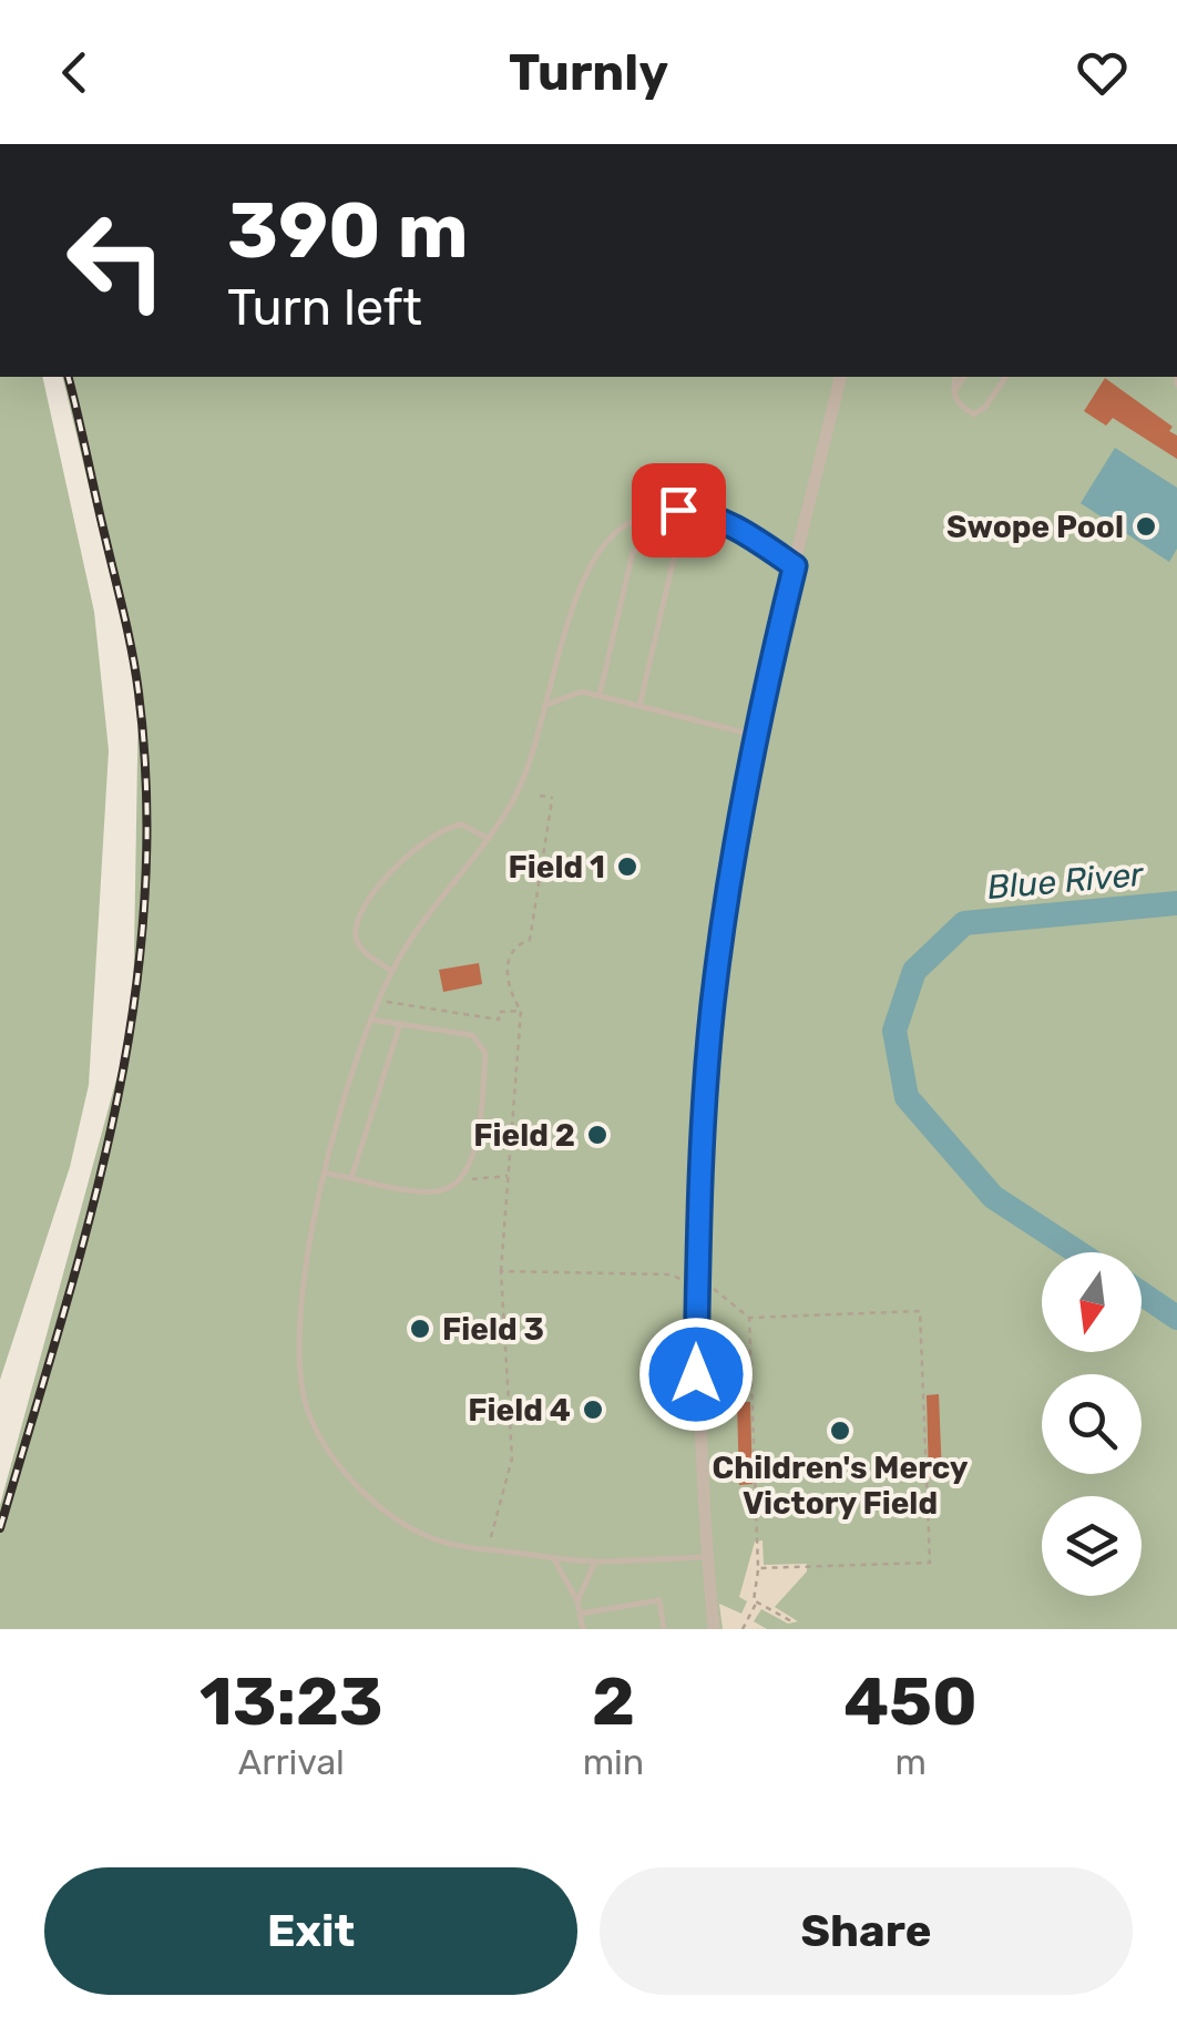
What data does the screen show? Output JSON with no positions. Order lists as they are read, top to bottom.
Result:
{
  "water": ["Blue River"],
  "places": [
    "Swope Pool",
    "Field 1",
    "Field 2",
    "Field 3",
    "Field 4",
    "Children's Mercy Victory Field"
  ],
  "north": "bottom",
  "page": {
    "header": "Turnly",
    "turn": ["390 m", "Turn left"],
    "eta": [
      "13:23",
      "Arrival",
      "2",
      "min",
      "450",
      "m"
    ],
    "buttons": ["Exit", "Share"]
  }
}
